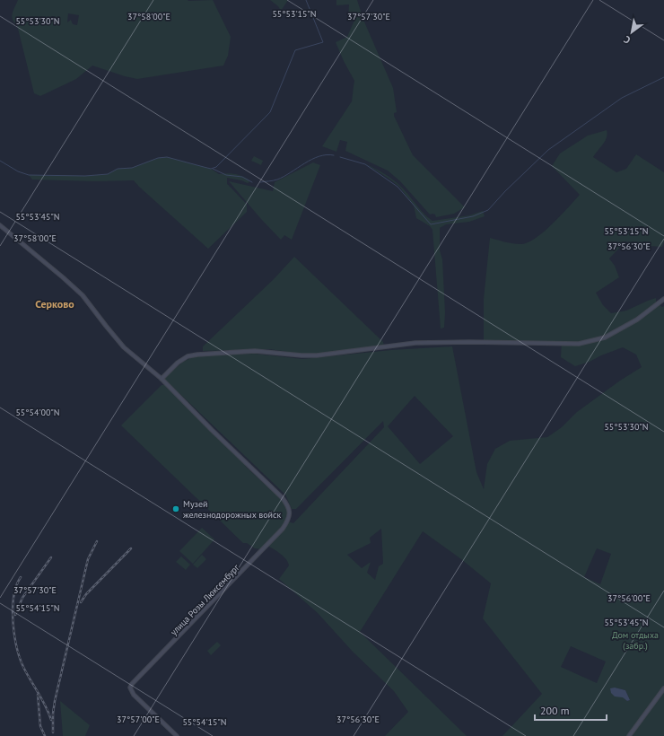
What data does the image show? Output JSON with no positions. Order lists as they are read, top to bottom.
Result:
{
  "streets": {
    "main road": ["улица Розы Люксембург"]
  },
  "districts": ["Серково"],
  "parks": ["Дом отдыха (забр.)"],
  "places": ["Музей железнодорожных войск"],
  "scale_bar": "200 m",
  "north": "bottom left",
  "coordinates": [
    "55°53'15\"N",
    "37°58'00\"E",
    "37°57'30\"E",
    "55°53'30\"N",
    "55°53'45\"N",
    "37°56'30\"E",
    "55°54'00\"N",
    "37°56'00\"E",
    "55°54'15\"N",
    "37°57'00\"E"
  ]
}
